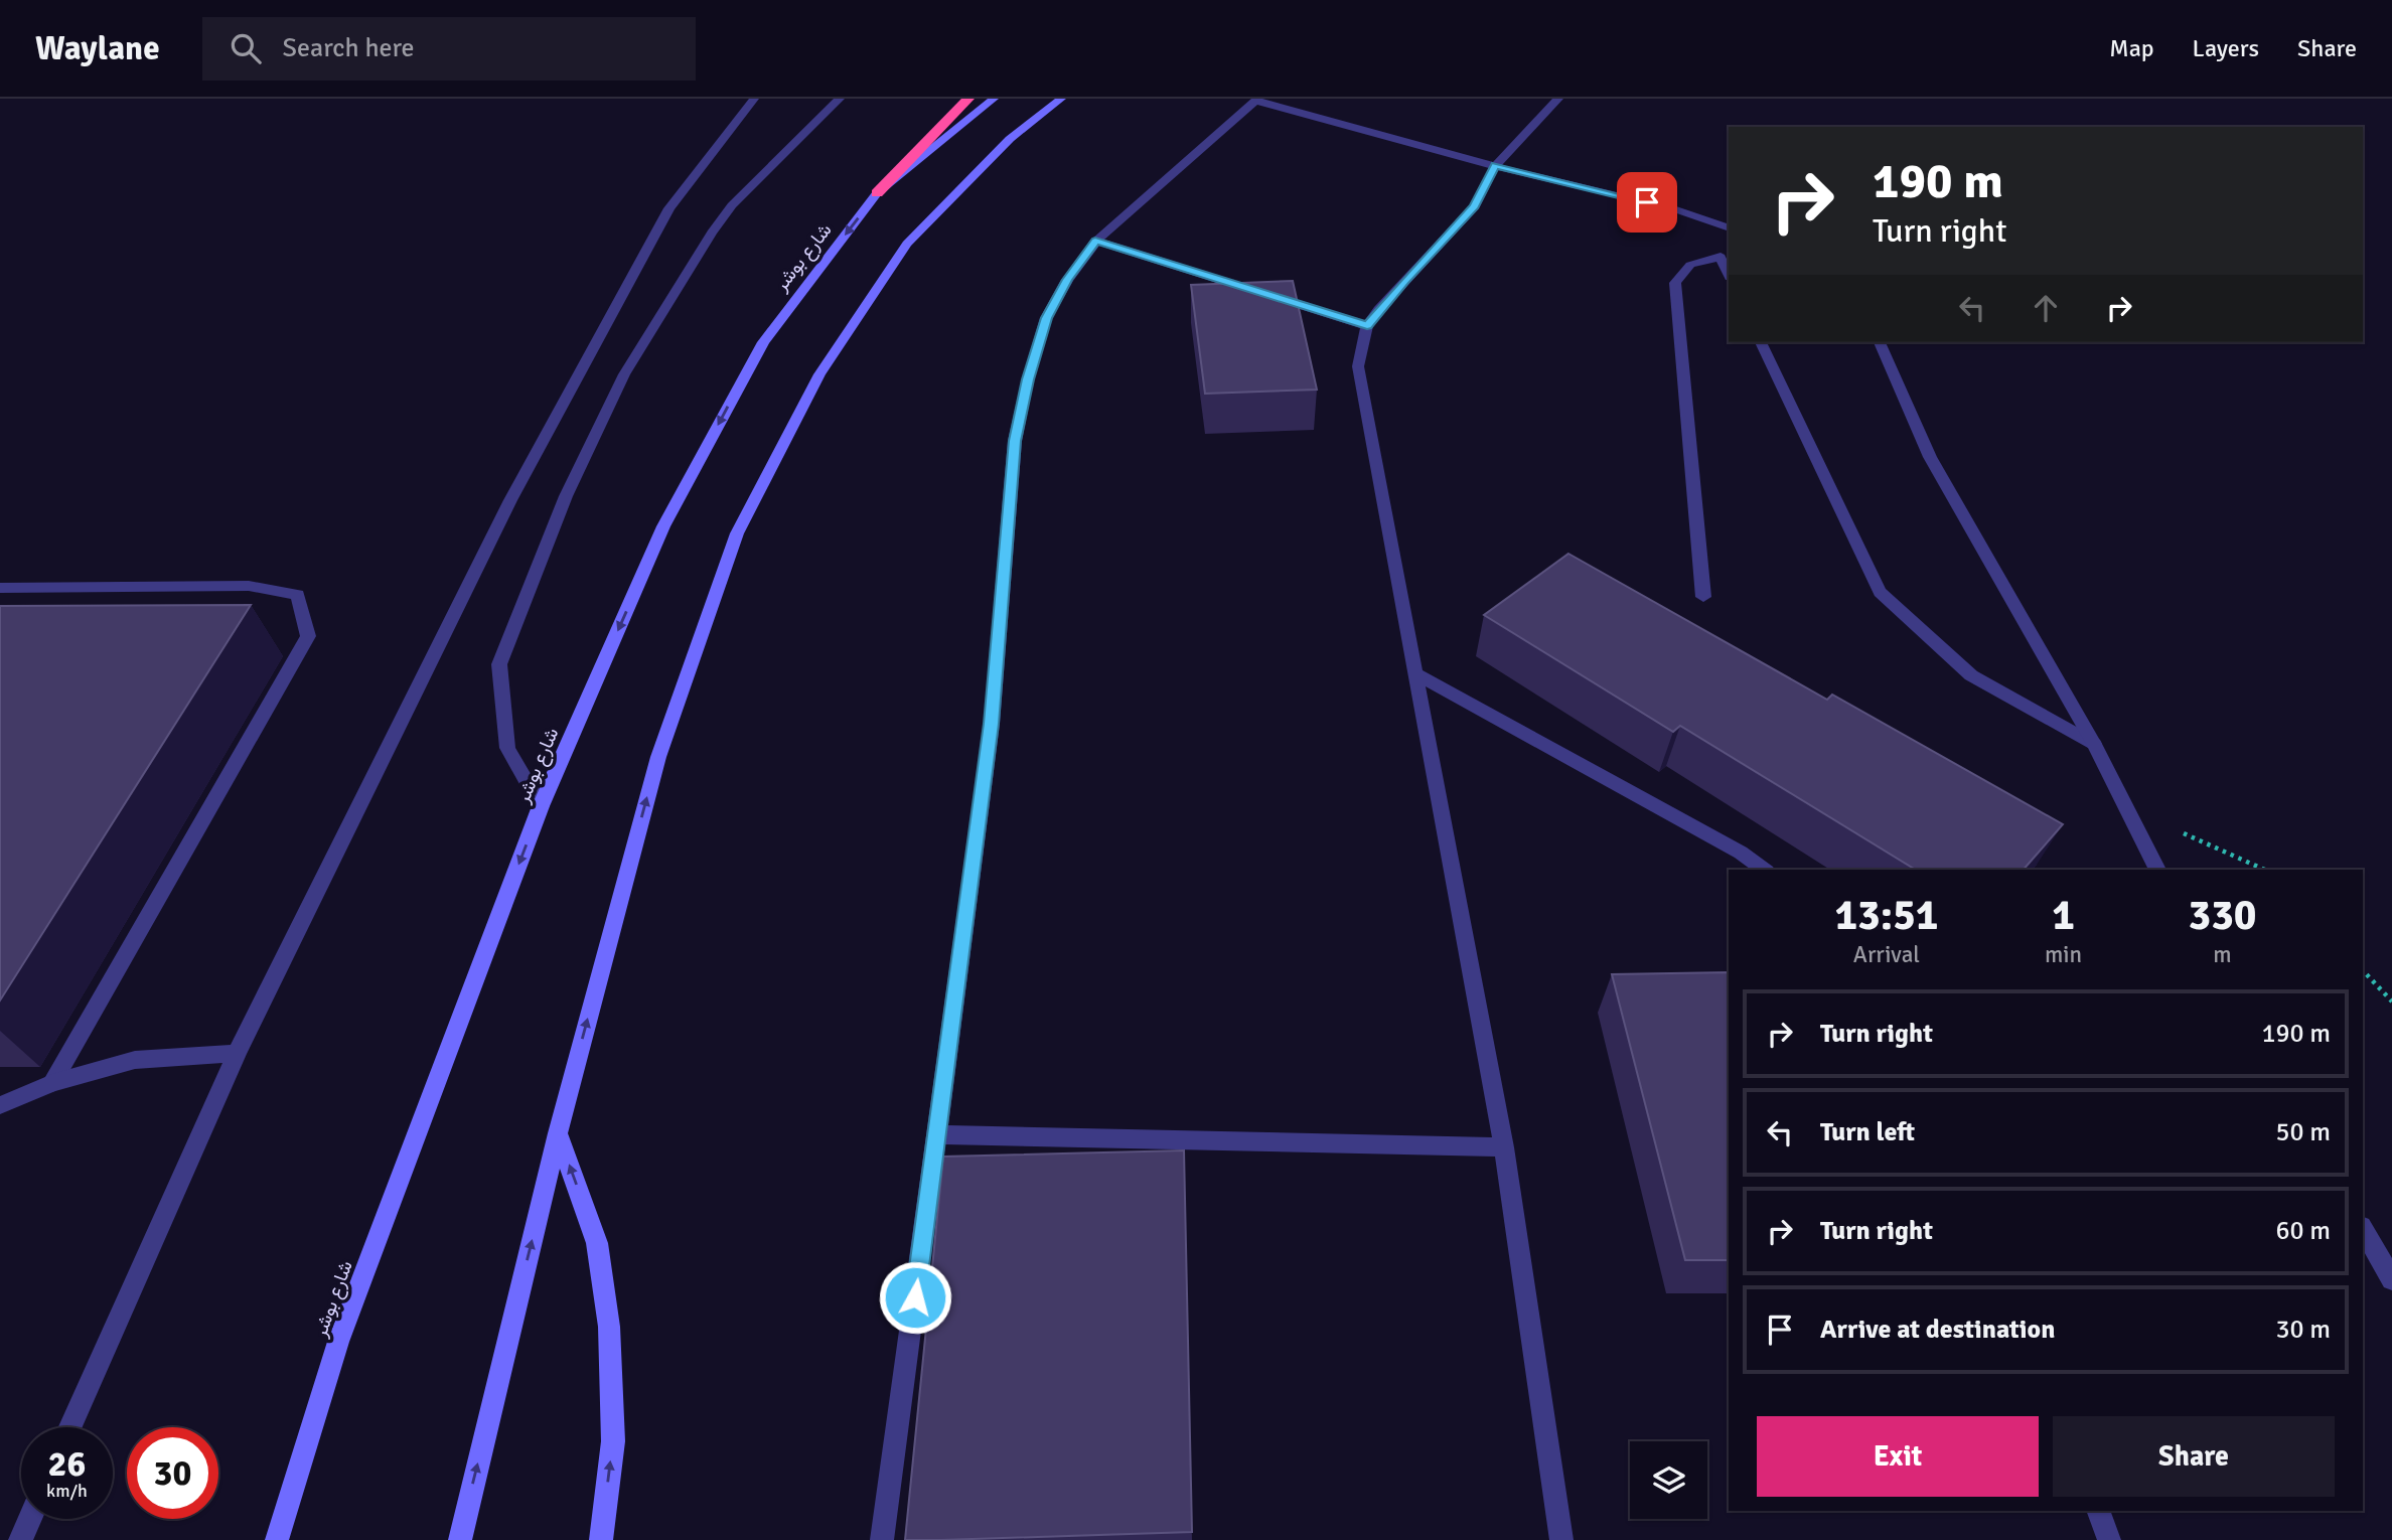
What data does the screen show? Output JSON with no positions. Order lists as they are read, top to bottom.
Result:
{
  "streets": {
    "main road": ["شارع بوشر"]
  },
  "page": {
    "header": "Waylane",
    "search": "Search here",
    "nav": ["Map", "Layers", "Share"],
    "turn": ["190 m", "Turn right"],
    "eta": [
      "13:51",
      "Arrival",
      "1",
      "min",
      "330",
      "m"
    ],
    "list": [
      {
        "name": "Turn right",
        "value": "190 m"
      },
      {
        "name": "Turn left",
        "value": "50 m"
      },
      {
        "name": "Turn right",
        "value": "60 m"
      },
      {
        "name": "Arrive at destination",
        "value": "30 m"
      }
    ],
    "buttons": ["Exit", "Share"],
    "speed": "26 km/h",
    "limit": "30"
  }
}
